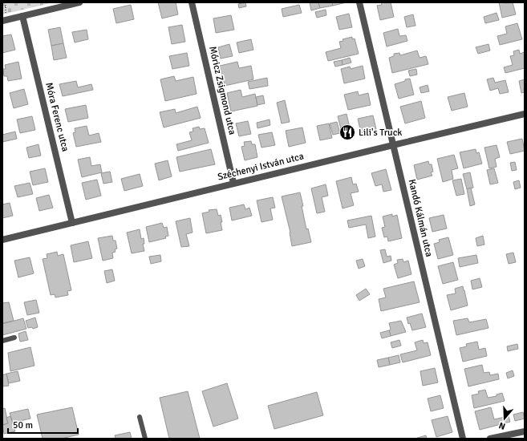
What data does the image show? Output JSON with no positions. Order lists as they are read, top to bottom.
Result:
{
  "streets": {
    "street": [
      "Móricz Zsigmond utca",
      "Móra Ferenc utca",
      "Széchenyi István utca",
      "Kandó Kálmán utca"
    ]
  },
  "crossings": [
    ["Móricz Zsigmond utca", "Széchenyi István utca"],
    ["Móra Ferenc utca", "Széchenyi István utca"],
    ["Széchenyi István utca", "Kandó Kálmán utca"]
  ],
  "places": {
    "restaurant": ["Lili's Truck"]
  },
  "scale_bar": "50 m",
  "north": "bottom"
}
